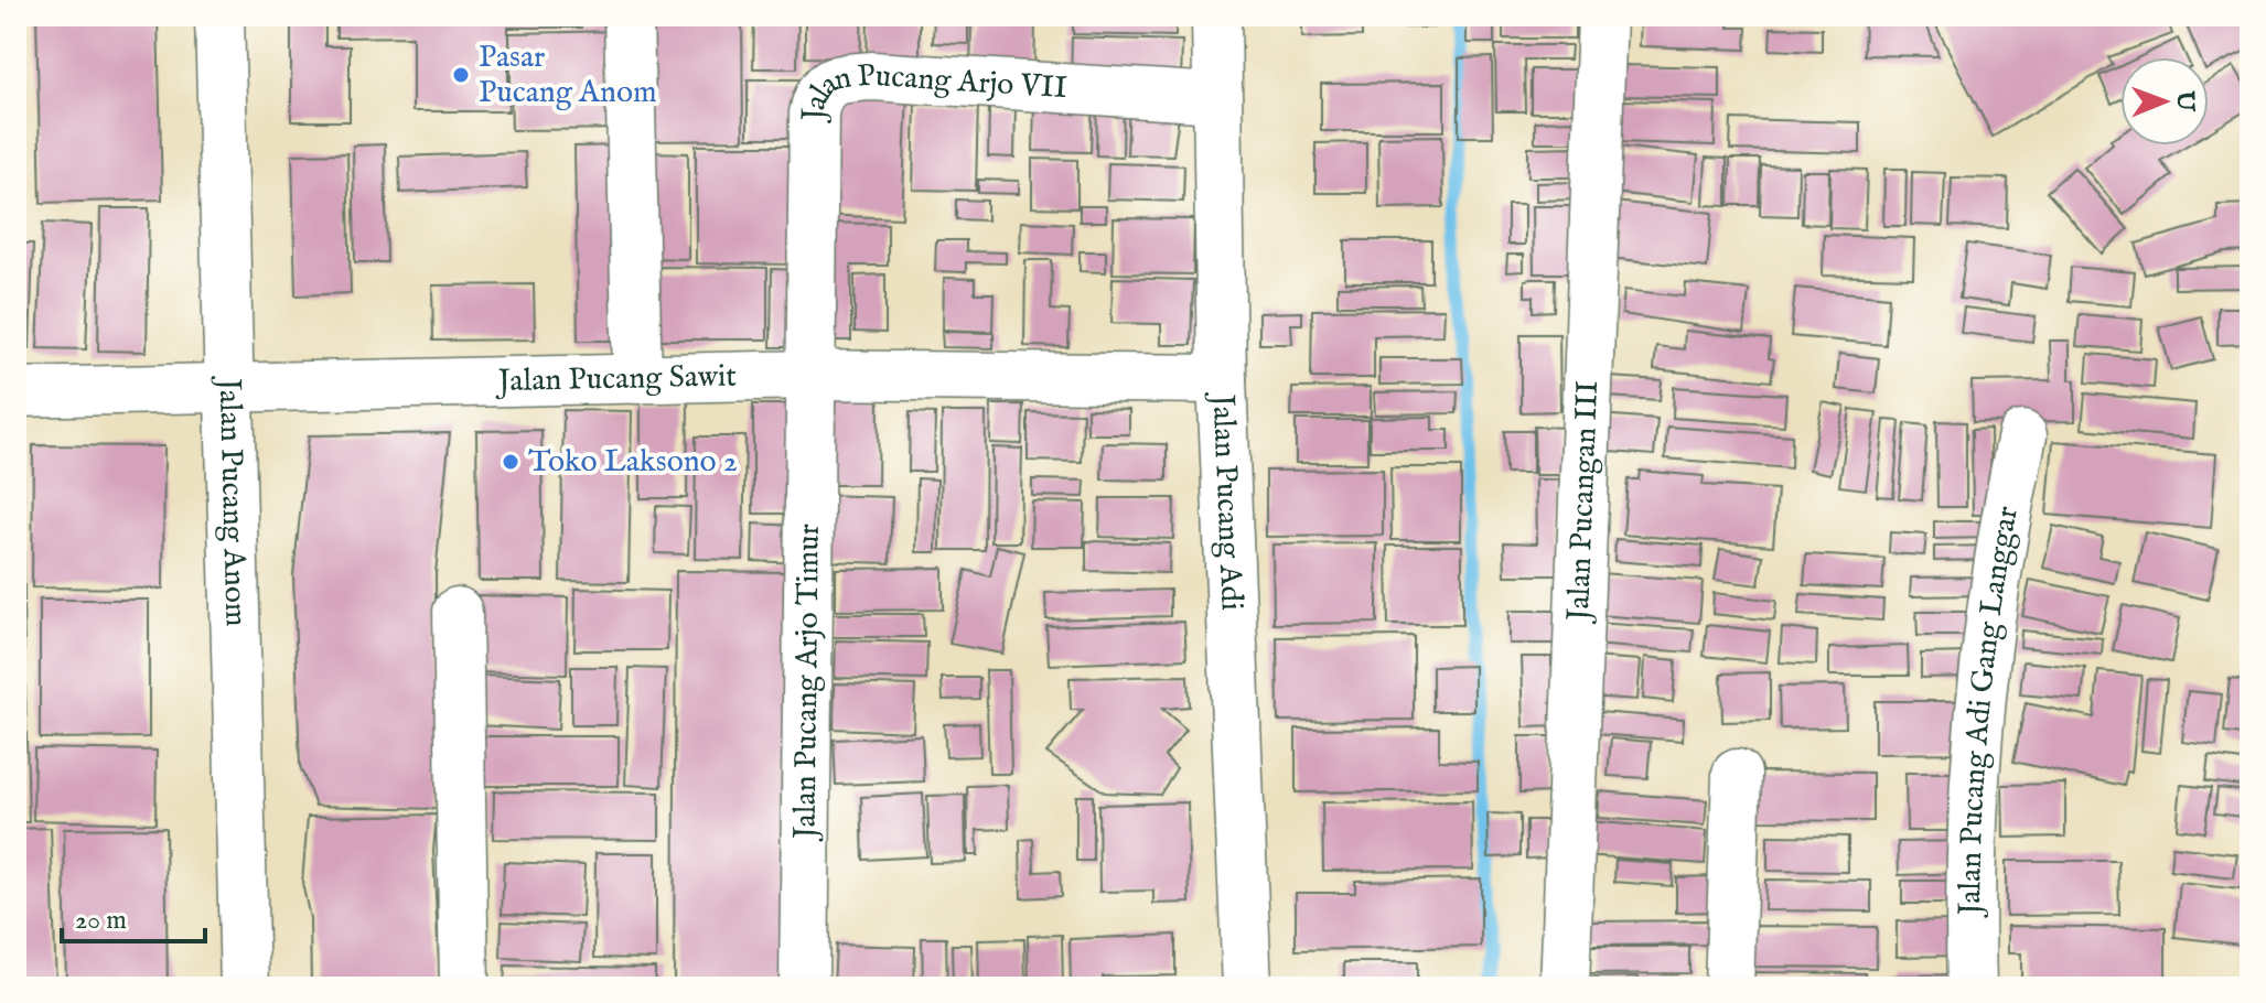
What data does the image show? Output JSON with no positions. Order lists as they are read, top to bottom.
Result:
{
  "streets": {
    "street": [
      "Jalan Pucang Arjo VII",
      "Jalan Pucang Sawit",
      "Jalan Pucang Anom",
      "Jalan Pucang Adi",
      "Jalan Pucangan III",
      "Jalan Pucang Arjo Timur",
      "Jalan Pucang Adi Gang Langgar"
    ]
  },
  "crossings": [
    ["Jalan Pucang Arjo VII", "Jalan Pucang Sawit"],
    ["Jalan Pucang Arjo VII", "Jalan Pucang Adi"],
    ["Jalan Pucang Arjo VII", "Jalan Pucang Arjo Timur"],
    ["Jalan Pucang Sawit", "Jalan Pucang Anom"],
    ["Jalan Pucang Sawit", "Jalan Pucang Adi"],
    ["Jalan Pucang Sawit", "Jalan Pucang Arjo Timur"]
  ],
  "places": ["Pasar Pucang Anom", "Toko Laksono 2"],
  "scale_bar": "20 m",
  "north": "right"
}
